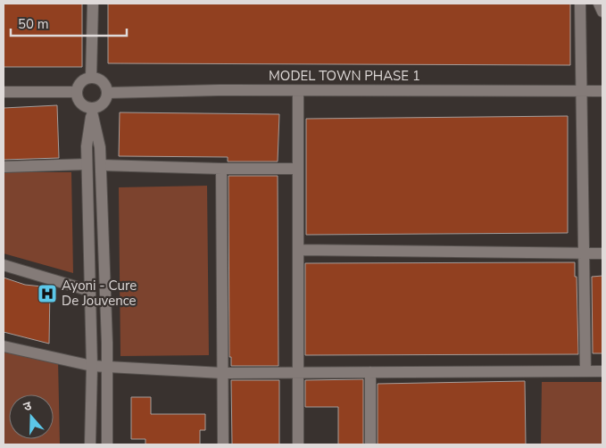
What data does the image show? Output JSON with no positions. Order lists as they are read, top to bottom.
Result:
{
  "streets": {
    "street": ["MODEL TOWN PHASE 1"]
  },
  "places": {
    "hospital": ["Ayoni - Cure De Jouvence"]
  },
  "scale_bar": "50 m",
  "north": "top"
}
